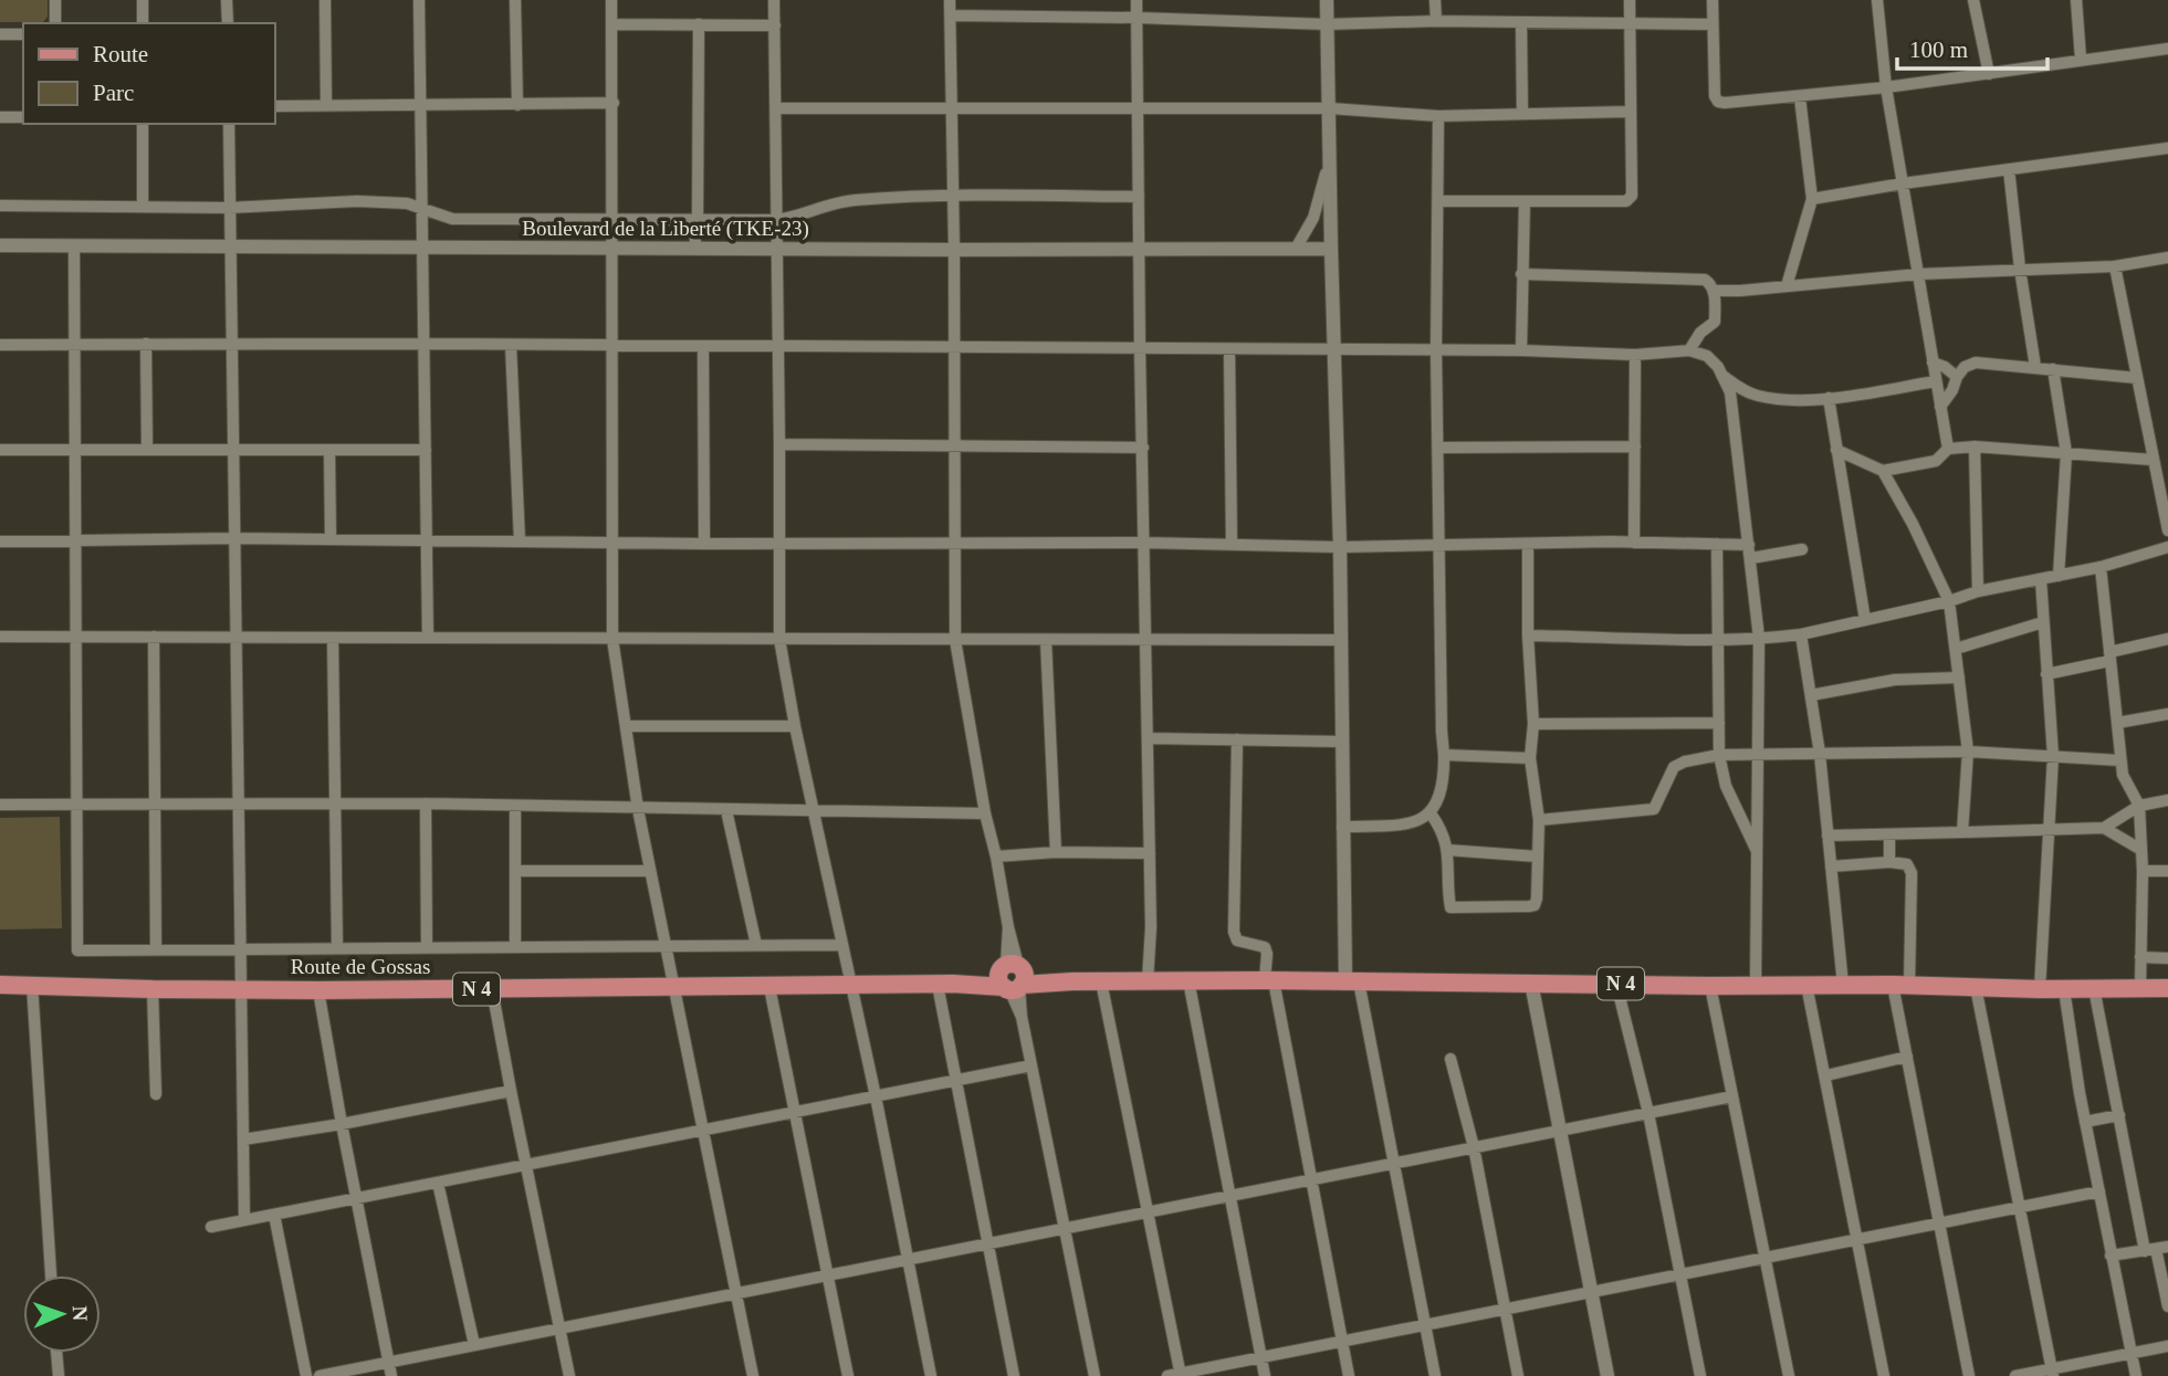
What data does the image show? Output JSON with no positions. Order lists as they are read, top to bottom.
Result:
{
  "streets": {
    "main road": ["Route de Gossas", "N 4"],
    "street": ["Boulevard de la Liberté (TKE-23)"]
  },
  "crossings": [
    ["Route de Gossas", "N 4"]
  ],
  "legend": ["Route", "Parc"],
  "scale_bar": "100 m",
  "north": "right"
}
